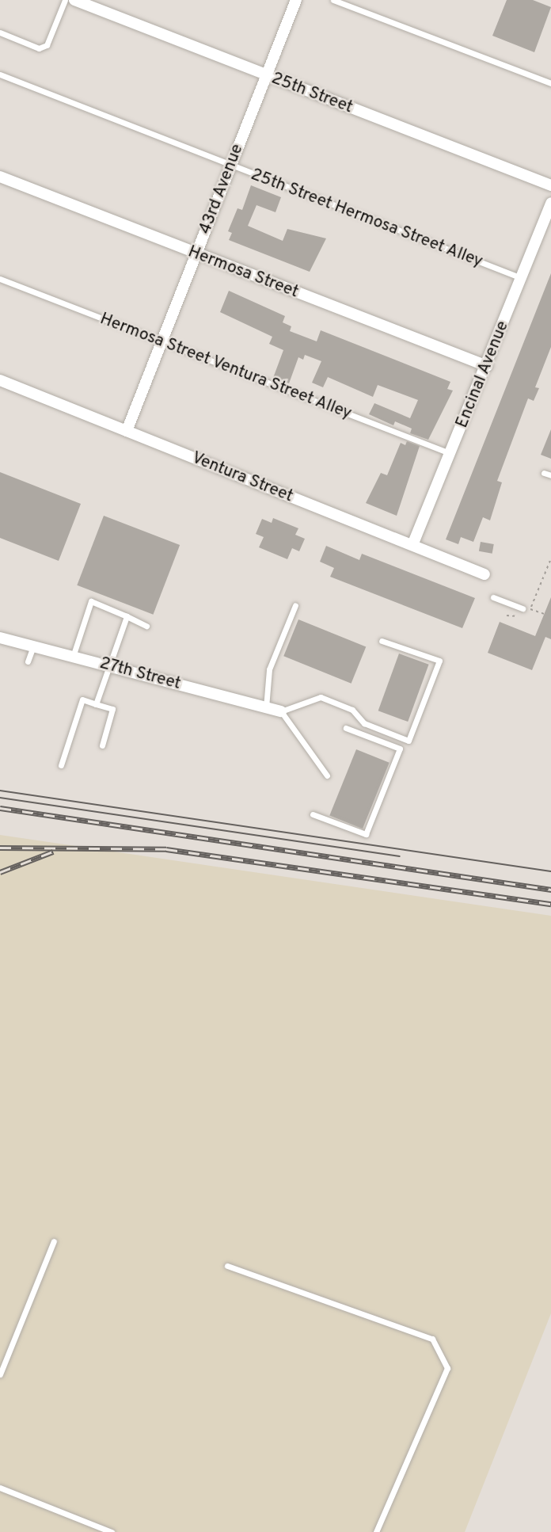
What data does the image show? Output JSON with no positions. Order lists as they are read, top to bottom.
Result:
{
  "streets": {
    "street": [
      "25th Street",
      "43rd Avenue",
      "Hermosa Street",
      "Encinal Avenue",
      "Ventura Street",
      "27th Street"
    ],
    "lane": ["25th Street Hermosa Street Alley", "Hermosa Street Ventura Street Alley"]
  },
  "crossings": [
    ["25th Street", "43rd Avenue"],
    ["43rd Avenue", "25th Street Hermosa Street Alley"],
    ["43rd Avenue", "Hermosa Street"],
    ["43rd Avenue", "Hermosa Street Ventura Street Alley"],
    ["43rd Avenue", "Ventura Street"],
    ["25th Street Hermosa Street Alley", "Encinal Avenue"],
    ["Hermosa Street", "Encinal Avenue"],
    ["Hermosa Street Ventura Street Alley", "Encinal Avenue"],
    ["Encinal Avenue", "Ventura Street"]
  ]
}
